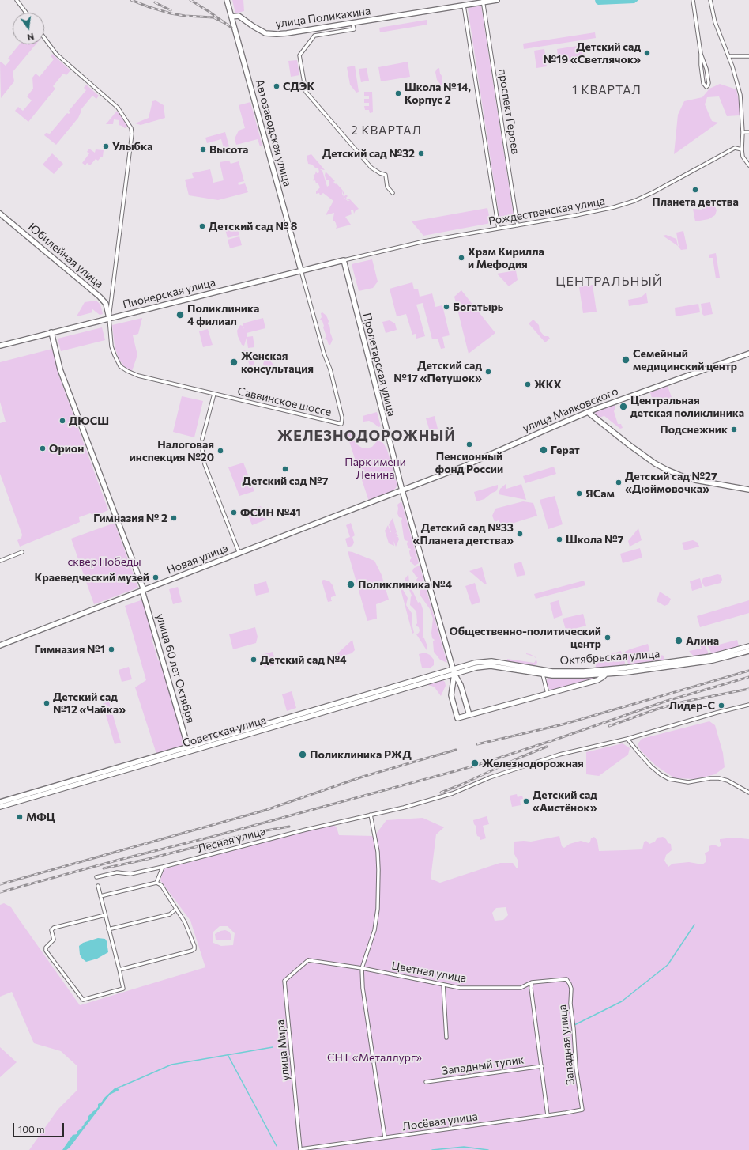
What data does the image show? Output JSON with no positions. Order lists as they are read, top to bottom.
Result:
{
  "streets": {
    "street": [
      "улица Поликахина",
      "проспект Героев",
      "Автозаводская улица",
      "Рождественская улица",
      "Юбилейная улица",
      "Пионерская улица",
      "Пролетарская улица",
      "Саввинское шоссе",
      "улица Маяковского",
      "Новая улица",
      "Октябрьская улица",
      "улица 60 лет Октября",
      "Советская улица",
      "Лесная улица",
      "Цветная улица",
      "Западная улица",
      "улица Мира",
      "Западный тупик",
      "Лосёвая улица"
    ]
  },
  "crossings": [
    ["улица Поликахина", "проспект Героев"],
    ["улица Поликахина", "Автозаводская улица"],
    ["проспект Героев", "Рождественская улица"],
    ["Автозаводская улица", "Пионерская улица"],
    ["Автозаводская улица", "Саввинское шоссе"],
    ["Рождественская улица", "Пионерская улица"],
    ["Рождественская улица", "Пролетарская улица"],
    ["Юбилейная улица", "Пионерская улица"],
    ["Юбилейная улица", "Саввинское шоссе"],
    ["Пионерская улица", "Пролетарская улица"],
    ["Пионерская улица", "Саввинское шоссе"],
    ["Пионерская улица", "улица 60 лет Октября"],
    ["Пролетарская улица", "улица Маяковского"],
    ["Пролетарская улица", "Новая улица"],
    ["Пролетарская улица", "Октябрьская улица"],
    ["Пролетарская улица", "Советская улица"],
    ["улица Маяковского", "Новая улица"],
    ["Новая улица", "улица 60 лет Октября"],
    ["Октябрьская улица", "Советская улица"],
    ["улица 60 лет Октября", "Советская улица"],
    ["Цветная улица", "Западная улица"],
    ["Цветная улица", "улица Мира"],
    ["Западная улица", "Лосёвая улица"],
    ["улица Мира", "Лосёвая улица"]
  ],
  "districts": [
    "1 КВАРТАЛ",
    "2 КВАРТАЛ",
    "ЦЕНТРАЛЬНЫЙ",
    "ЖЕЛЕЗНОДОРОЖНЫЙ"
  ],
  "parks": ["Парк имени Ленина", "сквер Победы", "СНТ «Металлург»"],
  "places": [
    "Детский сад №19 «Светлячок»",
    "СДЭК",
    "Школа №14, Корпус 2",
    "Улыбка",
    "Высота",
    "Детский сад №32",
    "Планета детства",
    "Детский сад № 8",
    "Храм Кирилла и Мефодия",
    "Богатырь",
    "Поликлиника 4 филиал",
    "Семейный медицинский центр",
    "Женская консультация",
    "Детский сад №17 «Петушок»",
    "ЖКХ",
    "Центральная детская поликлиника",
    "ДЮСШ",
    "Подснежник",
    "Пенсионный фонд России",
    "Орион",
    "Герат",
    "Налоговая инспекция №20",
    "Детский сад №7",
    "Детский сад №27 «Дюймовочка»",
    "ЯСам",
    "ФСИН №41",
    "Гимназия № 2",
    "Детский сад №33 «Планета детства»",
    "Школа №7",
    "Краеведческий музей",
    "Поликлиника №4",
    "Общественно-политический центр",
    "Алина",
    "Гимназия №1",
    "Детский сад №4",
    "Детский сад №12 «Чайка»",
    "Лидер-С",
    "Поликлиника РЖД",
    "Железнодорожная",
    "Детский сад «Аистёнок»",
    "МФЦ"
  ],
  "scale_bar": "100 m",
  "north": "bottom"
}
